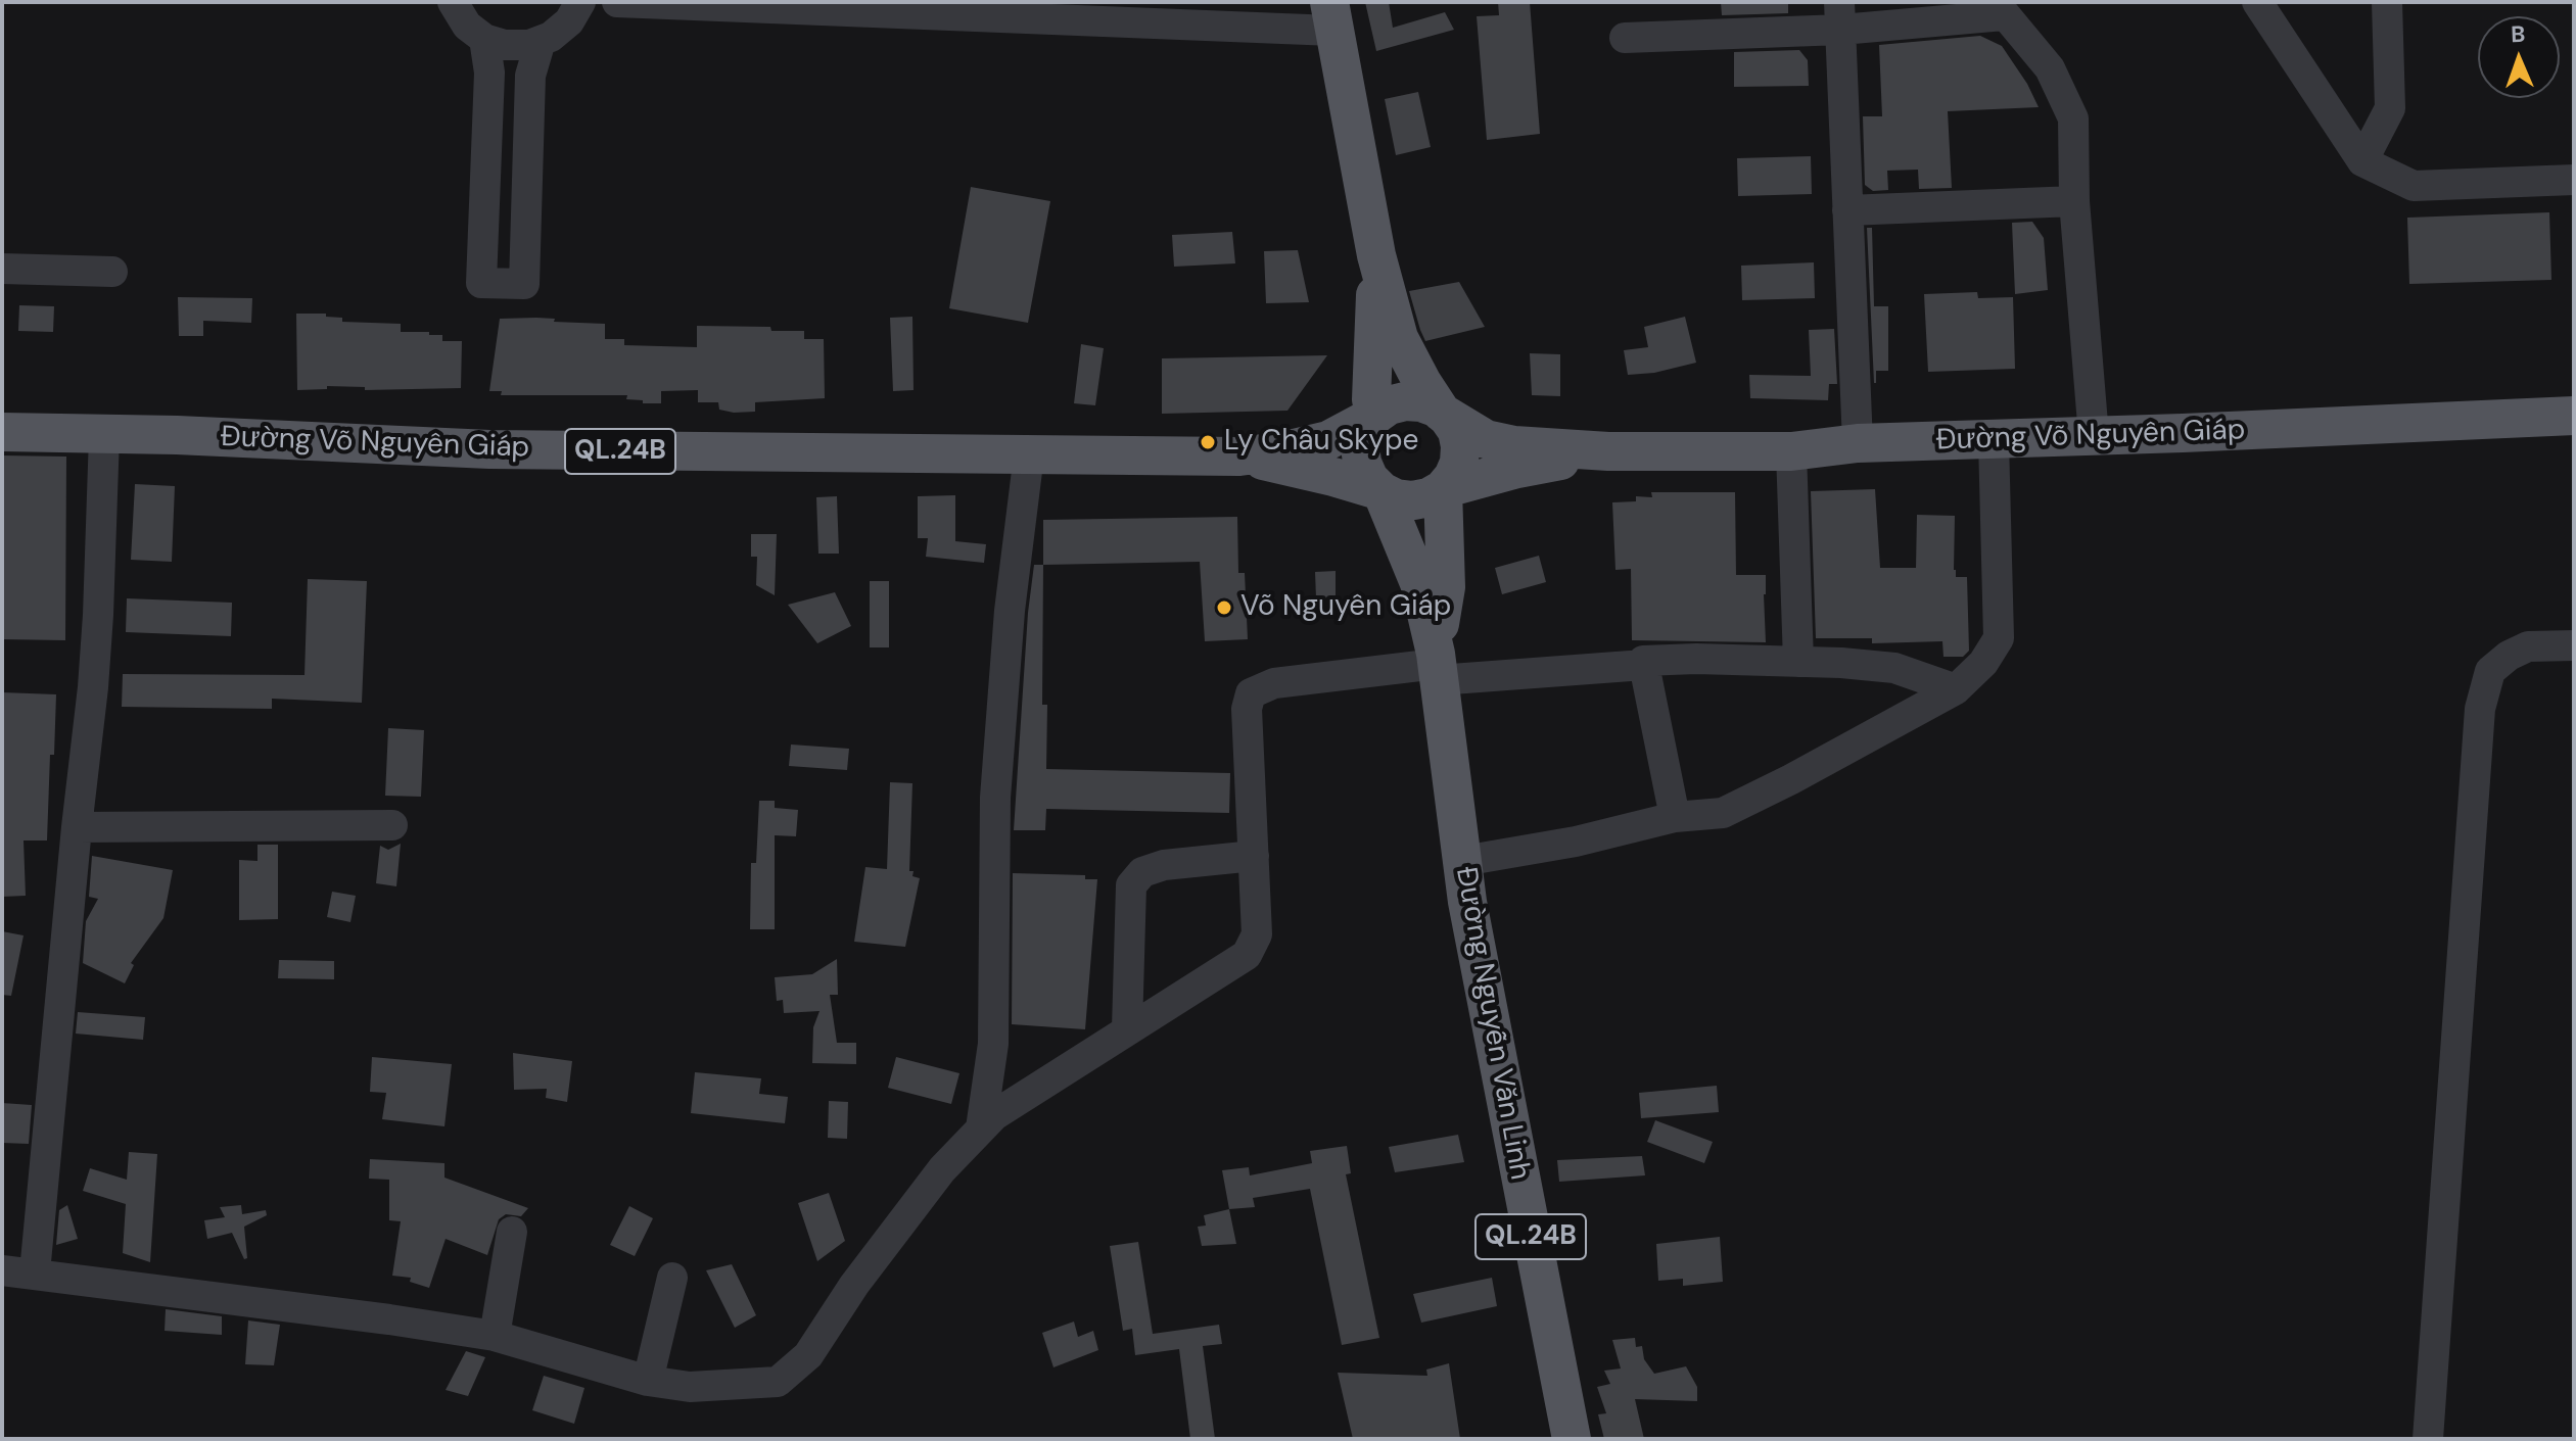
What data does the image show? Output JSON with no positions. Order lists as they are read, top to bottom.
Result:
{
  "streets": {
    "main road": ["Đường Võ Nguyên Giáp", "QL.24B", "Đường Nguyễn Văn Linh"]
  },
  "crossings": [
    ["Đường Võ Nguyên Giáp", "QL.24B"],
    ["Đường Võ Nguyên Giáp", "Đường Nguyễn Văn Linh"],
    ["QL.24B", "Đường Nguyễn Văn Linh"]
  ],
  "places": ["Ly Châu Skype", "Võ Nguyên Giáp"],
  "north": "top"
}
